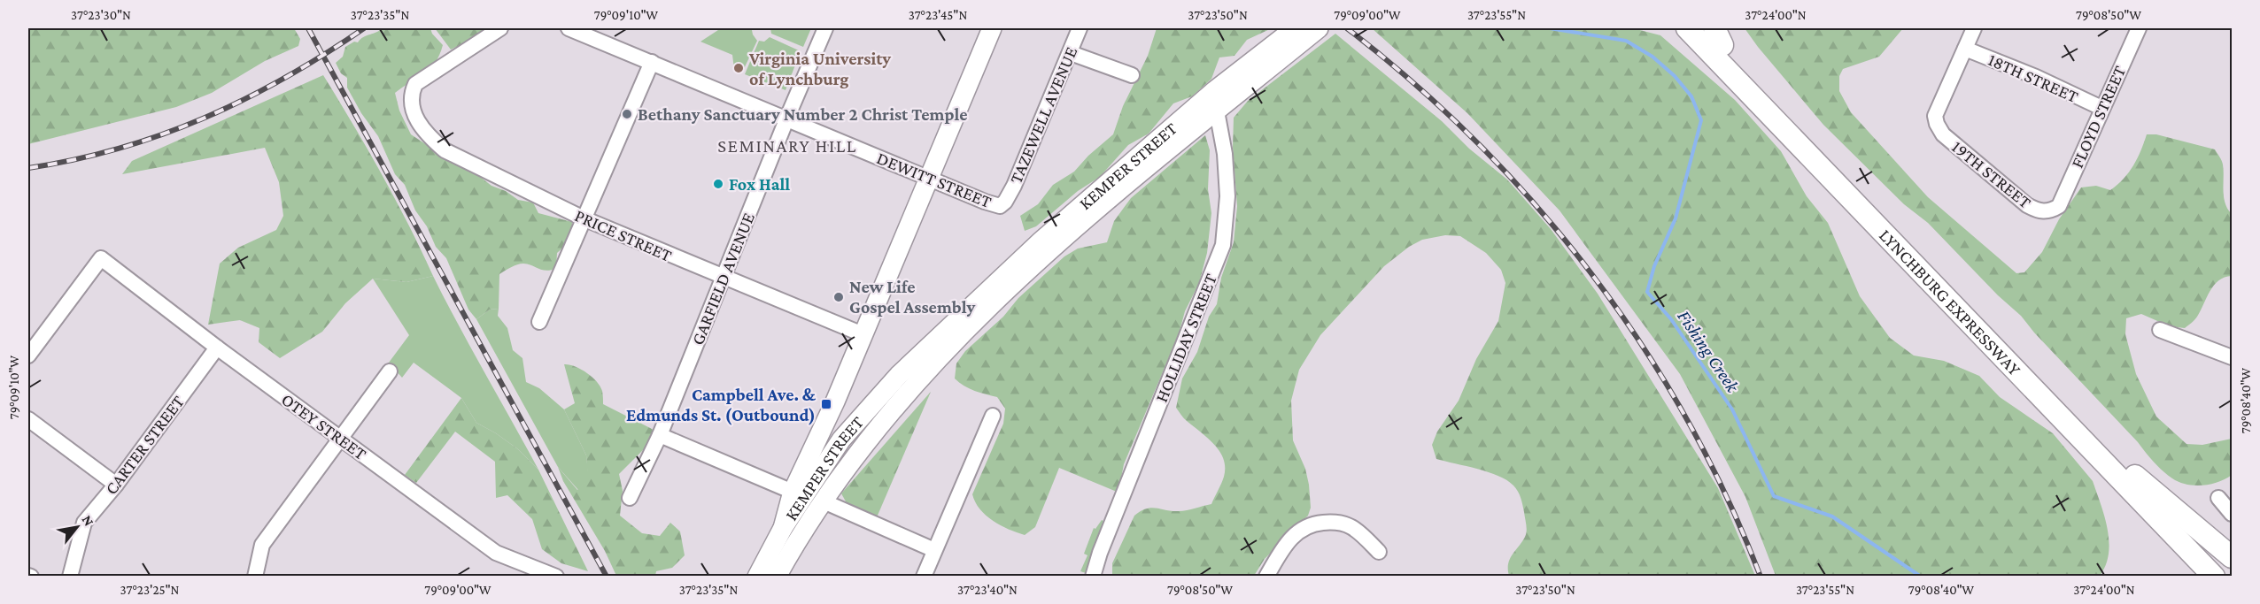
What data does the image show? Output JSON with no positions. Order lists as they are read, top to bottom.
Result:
{
  "streets": {
    "highway": ["LYNCHBURG EXPRESSWAY"],
    "main road": ["KEMPER STREET"],
    "street": [
      "18TH STREET",
      "TAZEWELL AVENUE",
      "FLOYD STREET",
      "19TH STREET",
      "DEWITT STREET",
      "PRICE STREET",
      "GARFIELD AVENUE",
      "HOLLIDAY STREET",
      "OTEY STREET",
      "CARTER STREET"
    ]
  },
  "crossings": [
    ["18TH STREET", "FLOYD STREET"],
    ["18TH STREET", "19TH STREET"],
    ["TAZEWELL AVENUE", "DEWITT STREET"],
    ["FLOYD STREET", "19TH STREET"],
    ["KEMPER STREET", "HOLLIDAY STREET"],
    ["DEWITT STREET", "GARFIELD AVENUE"],
    ["PRICE STREET", "GARFIELD AVENUE"],
    ["OTEY STREET", "CARTER STREET"]
  ],
  "districts": ["SEMINARY HILL"],
  "water": ["Fishing Creek"],
  "places": {
    "other": [
      "Virginia University of Lynchburg",
      "Bethany Sanctuary Number 2 Christ Temple",
      "Fox Hall",
      "New Life Gospel Assembly"
    ],
    "transit": ["Campbell Ave. & Edmunds St. (Outbound)"]
  },
  "north": "top right",
  "coordinates": [
    "37°23'30\"N",
    "37°23'35\"N",
    "79°09'10\"W",
    "37°23'45\"N",
    "37°23'50\"N",
    "79°09'00\"W",
    "37°23'55\"N",
    "37°24'00\"N",
    "79°08'50\"W",
    "79°08'40\"W",
    "37°23'25\"N",
    "37°23'40\"N"
  ]
}
